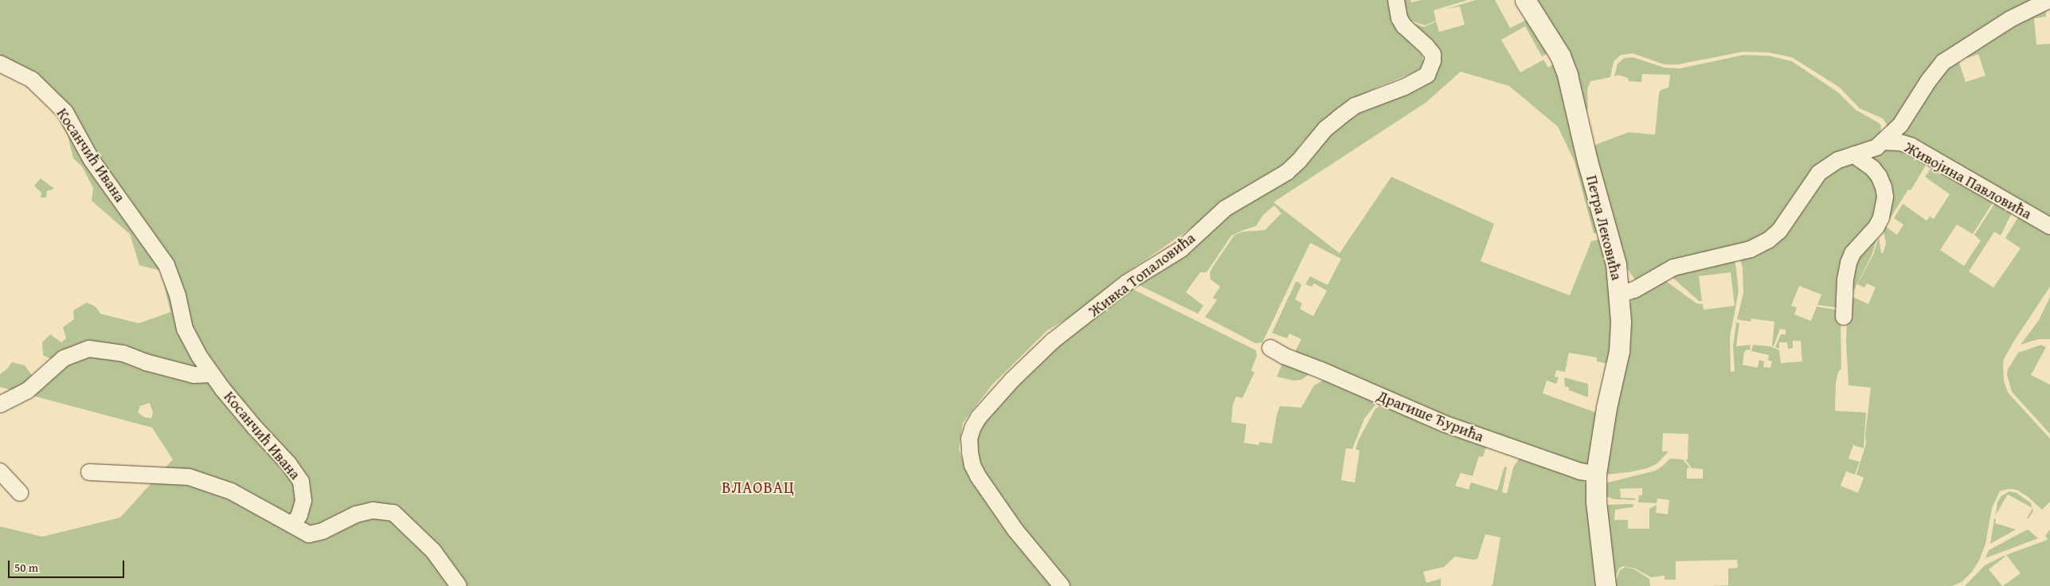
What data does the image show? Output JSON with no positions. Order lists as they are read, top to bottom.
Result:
{
  "streets": {
    "street": [
      "Косанчић Ивана",
      "Живојина Павловића",
      "Петра Лековића",
      "Живка Топаловића",
      "Драгише Ђурића"
    ]
  },
  "crossings": [
    ["Живојина Павловића", "Петра Лековића"],
    ["Петра Лековића", "Драгише Ђурића"]
  ],
  "districts": ["ВЛАОВАЦ"],
  "scale_bar": "50 m"
}
